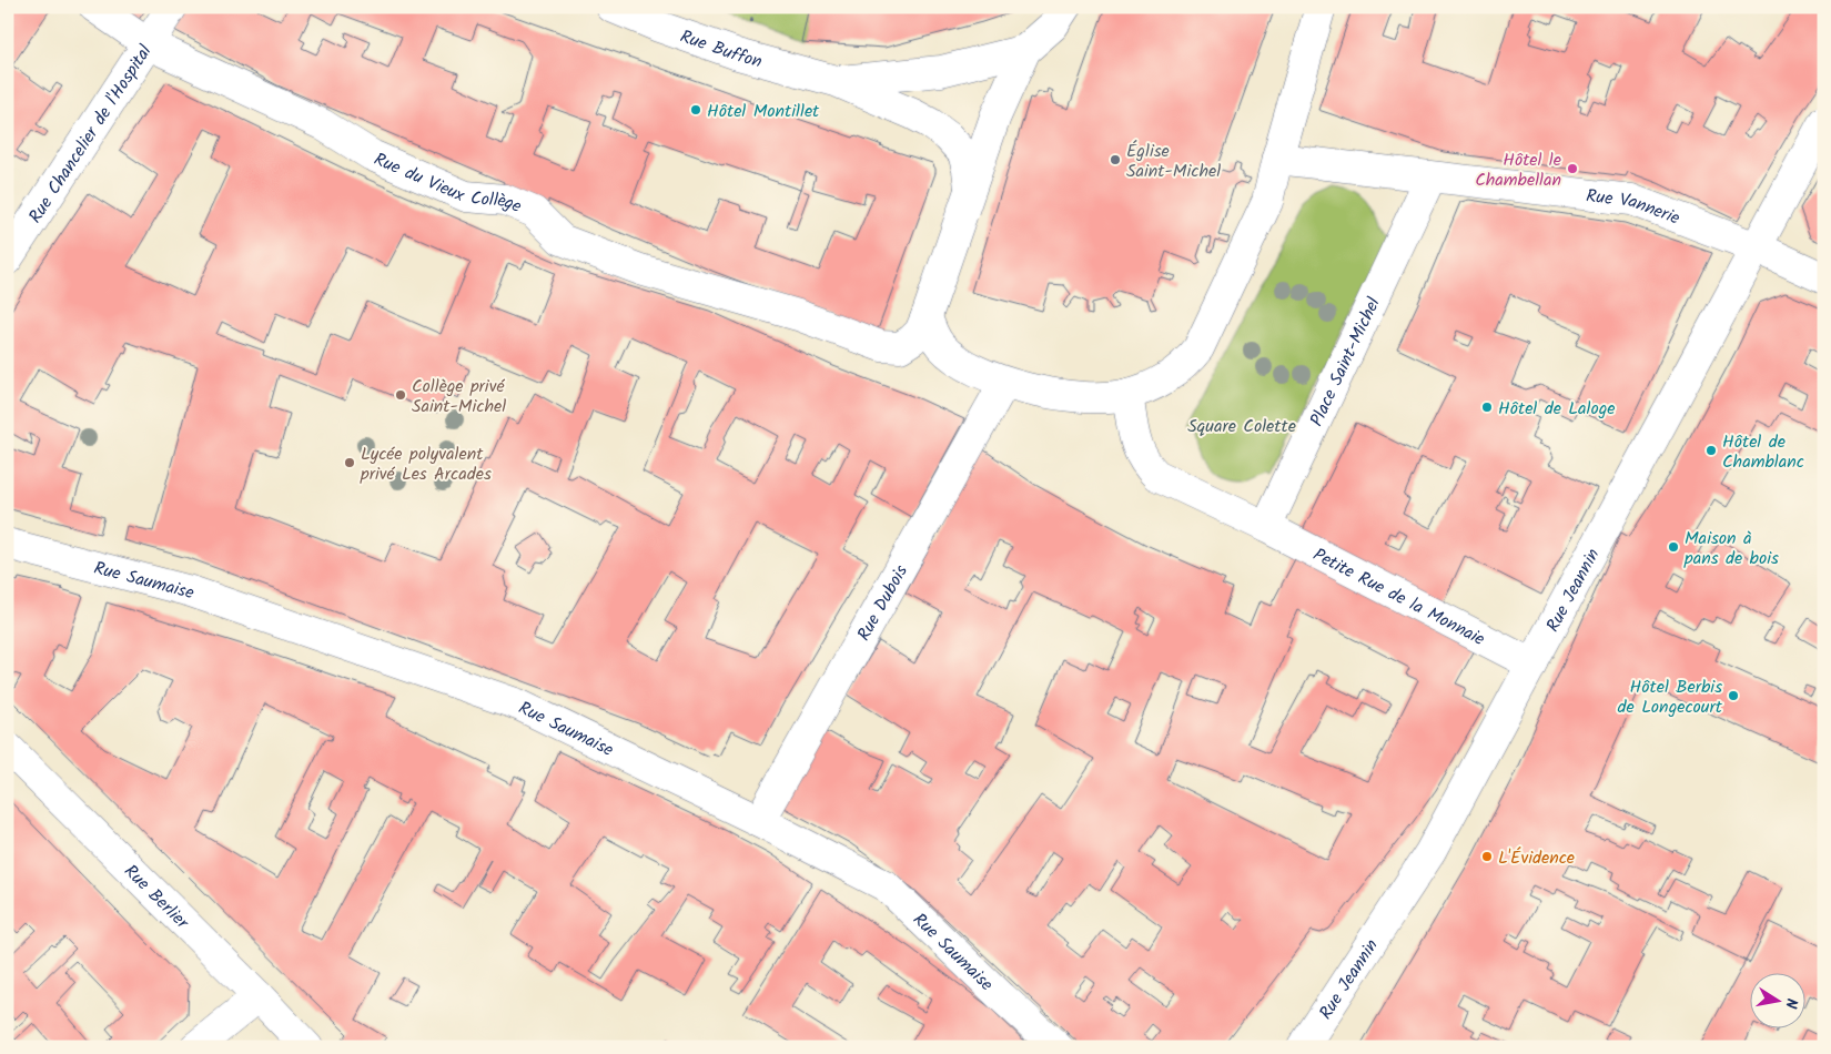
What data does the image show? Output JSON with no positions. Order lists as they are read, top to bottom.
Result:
{
  "streets": {
    "street": [
      "Rue Buffon",
      "Rue Chancelier de l'Hospital",
      "Rue du Vieux Collège",
      "Rue Vannerie",
      "Place Saint-Michel",
      "Rue Saumaise",
      "Rue Jeannin",
      "Petite Rue de la Monnaie",
      "Rue Dubois",
      "Rue Berlier"
    ]
  },
  "crossings": [
    ["Rue Chancelier de l'Hospital", "Rue du Vieux Collège"],
    ["Rue Vannerie", "Place Saint-Michel"],
    ["Rue Vannerie", "Rue Jeannin"],
    ["Place Saint-Michel", "Petite Rue de la Monnaie"],
    ["Rue Saumaise", "Rue Dubois"],
    ["Rue Jeannin", "Petite Rue de la Monnaie"]
  ],
  "parks": ["Square Colette"],
  "places": [
    "Hôtel Montillet",
    "Église Saint-Michel",
    "Hôtel le Chambellan",
    "Collège privé Saint-Michel",
    "Hôtel de Laloge",
    "Hôtel de Chamblanc",
    "Lycée polyvalent privé Les Arcades",
    "Maison à pans de bois",
    "Hôtel Berbis de Longecourt",
    "L'Évidence"
  ],
  "north": "right"
}
